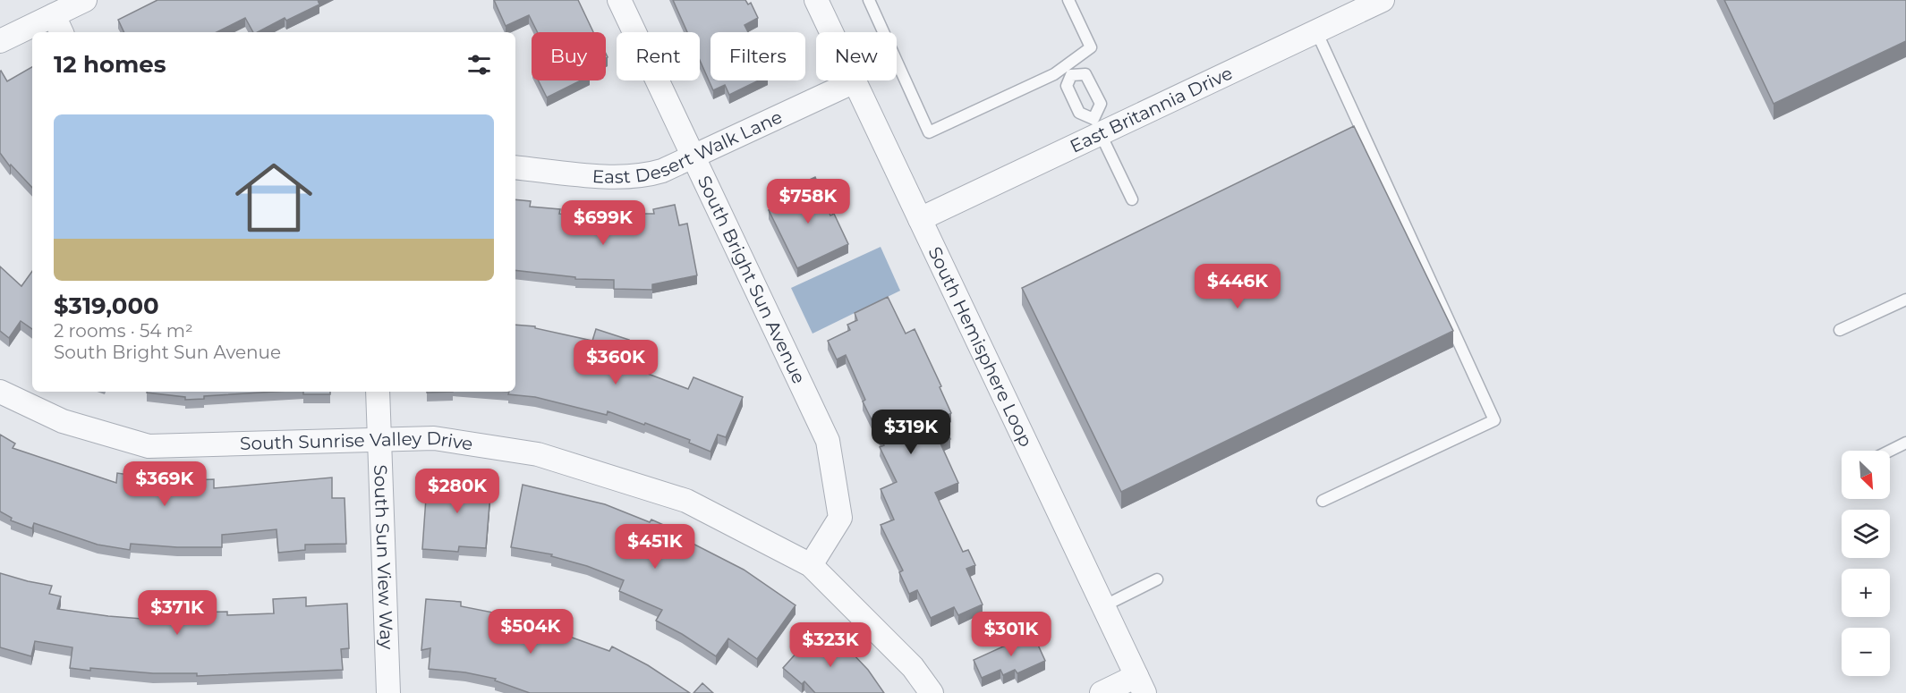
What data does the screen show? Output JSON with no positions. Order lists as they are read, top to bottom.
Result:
{
  "streets": {
    "street": [
      "East Britannia Drive",
      "East Desert Walk Lane",
      "South Bright Sun Avenue",
      "South Hemisphere Loop",
      "South Sunrise Valley Drive",
      "South Sun View Way"
    ]
  },
  "crossings": [
    ["East Britannia Drive", "South Hemisphere Loop"],
    ["East Desert Walk Lane", "South Bright Sun Avenue"],
    ["East Desert Walk Lane", "South Hemisphere Loop"],
    ["South Bright Sun Avenue", "South Sunrise Valley Drive"],
    ["South Sunrise Valley Drive", "South Sun View Way"]
  ],
  "north": "bottom right",
  "page": {
    "chip": [
      "Buy",
      "Rent",
      "Filters",
      "New"
    ],
    "heading": "12 homes",
    "list": [
      {
        "name": "$319,000",
        "note": "2 rooms · 54 m² · South Bright Sun Avenue"
      }
    ],
    "price": [
      "$758K",
      "$699K",
      "$446K",
      "$360K",
      "$319K",
      "$369K",
      "$280K",
      "$451K",
      "$371K",
      "$504K",
      "$301K",
      "$323K"
    ],
    "map_buttons": ["+", "−"]
  }
}
